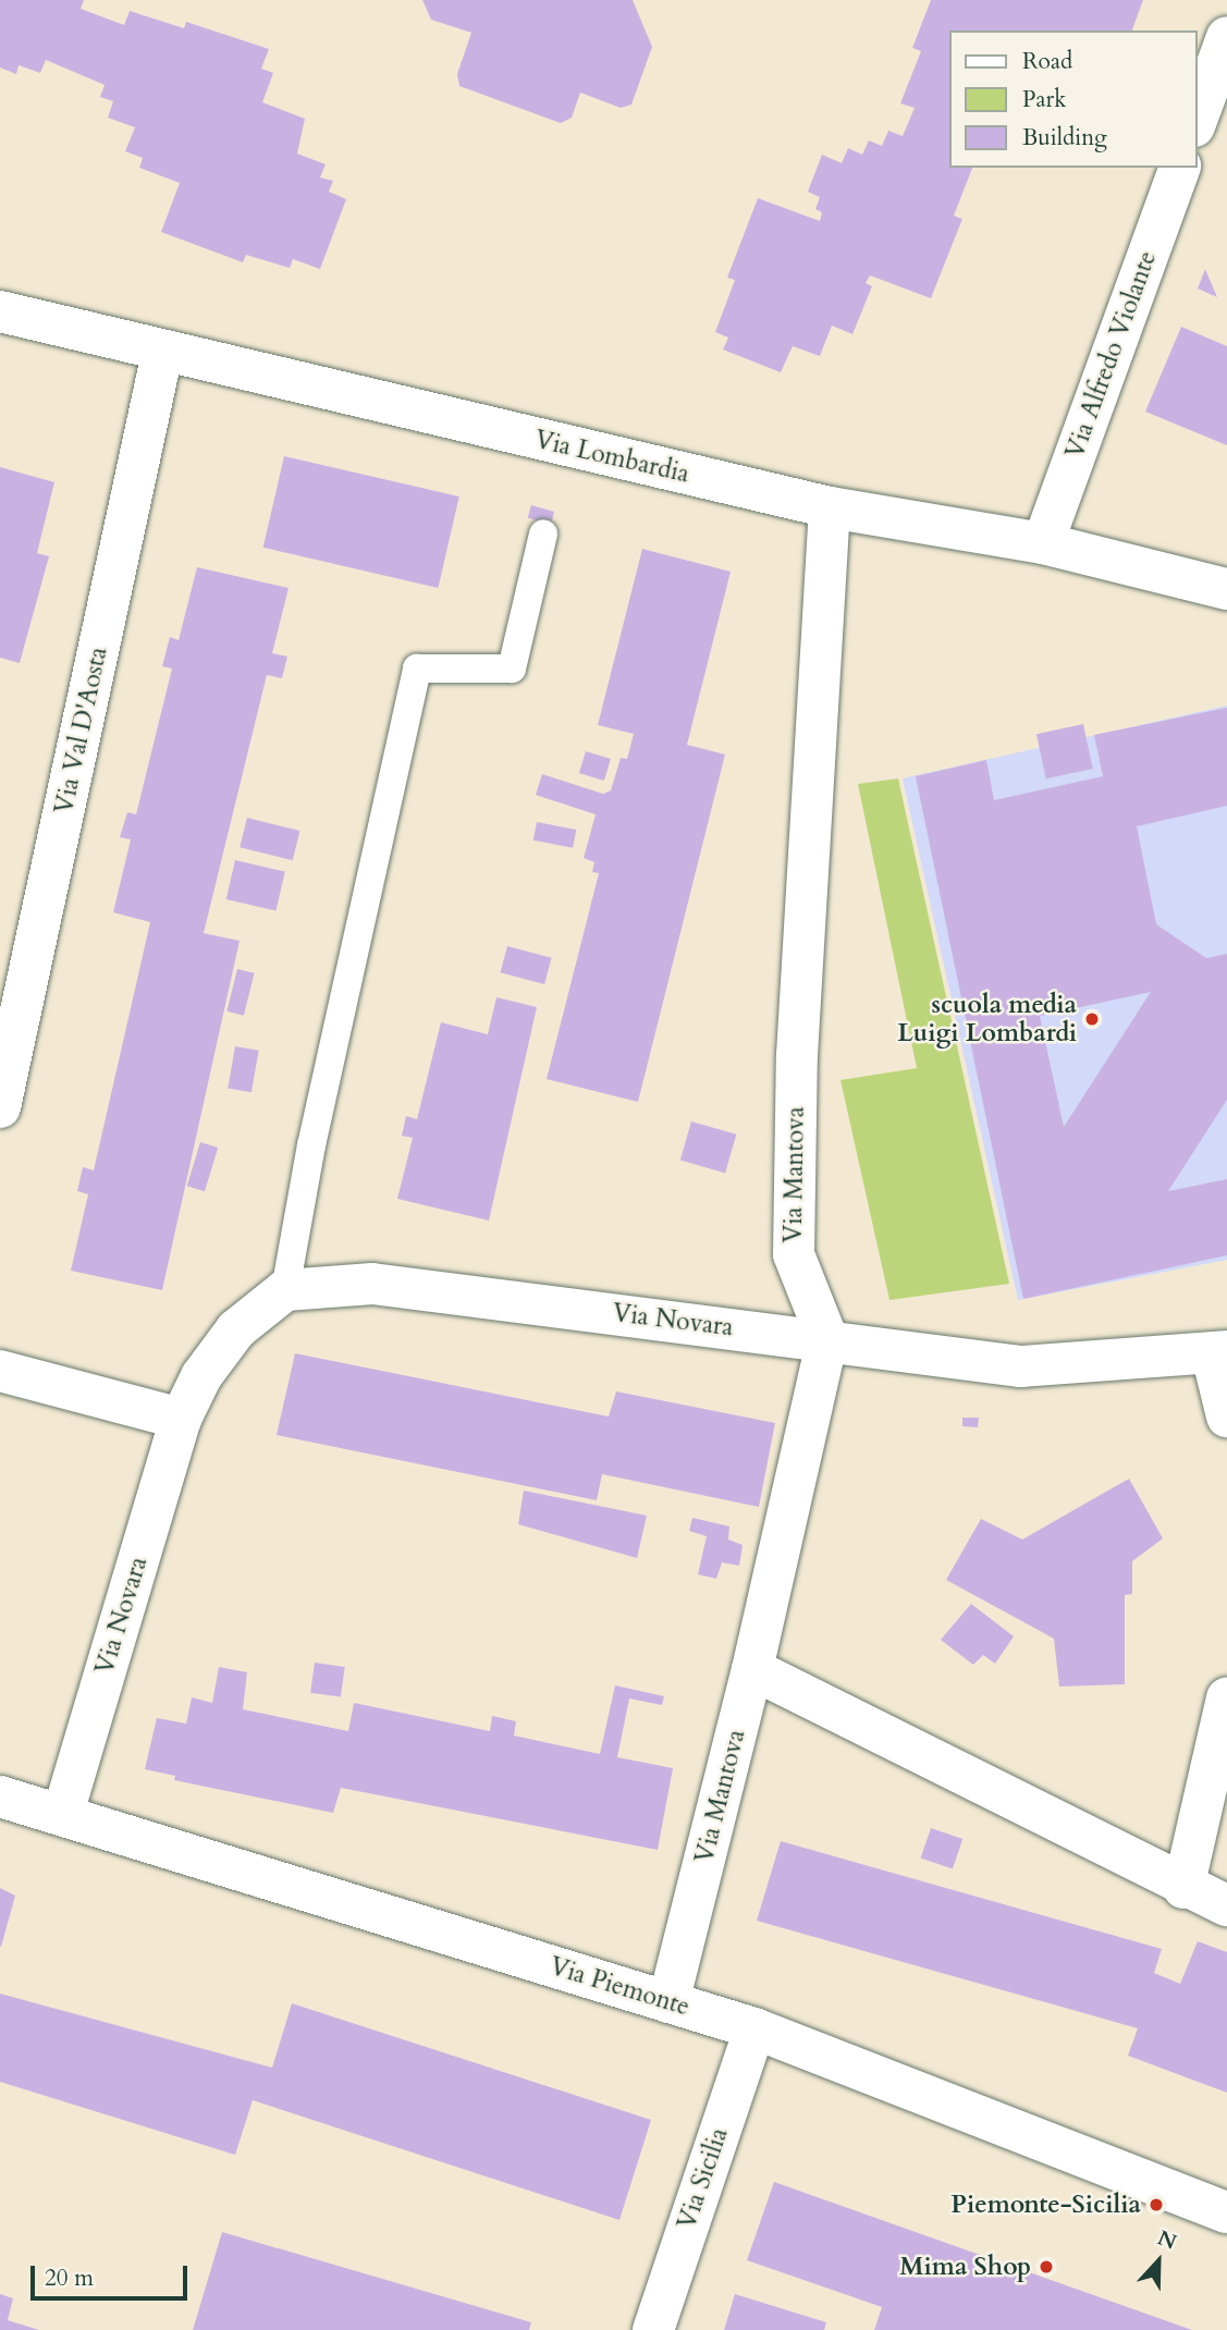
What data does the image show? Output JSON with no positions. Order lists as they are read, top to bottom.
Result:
{
  "streets": {
    "street": [
      "Via Alfredo Violante",
      "Via Lombardia",
      "Via Val D'Aosta",
      "Via Mantova",
      "Via Novara",
      "Via Piemonte",
      "Via Sicilia"
    ]
  },
  "crossings": [
    ["Via Alfredo Violante", "Via Lombardia"],
    ["Via Lombardia", "Via Val D'Aosta"],
    ["Via Lombardia", "Via Mantova"],
    ["Via Mantova", "Via Novara"],
    ["Via Mantova", "Via Piemonte"],
    ["Via Novara", "Via Piemonte"],
    ["Via Piemonte", "Via Sicilia"]
  ],
  "places": ["scuola media Luigi Lombardi", "Piemonte-Sicilia", "Mima Shop"],
  "legend": ["Road", "Park", "Building"],
  "scale_bar": "20 m",
  "north": "top"
}
